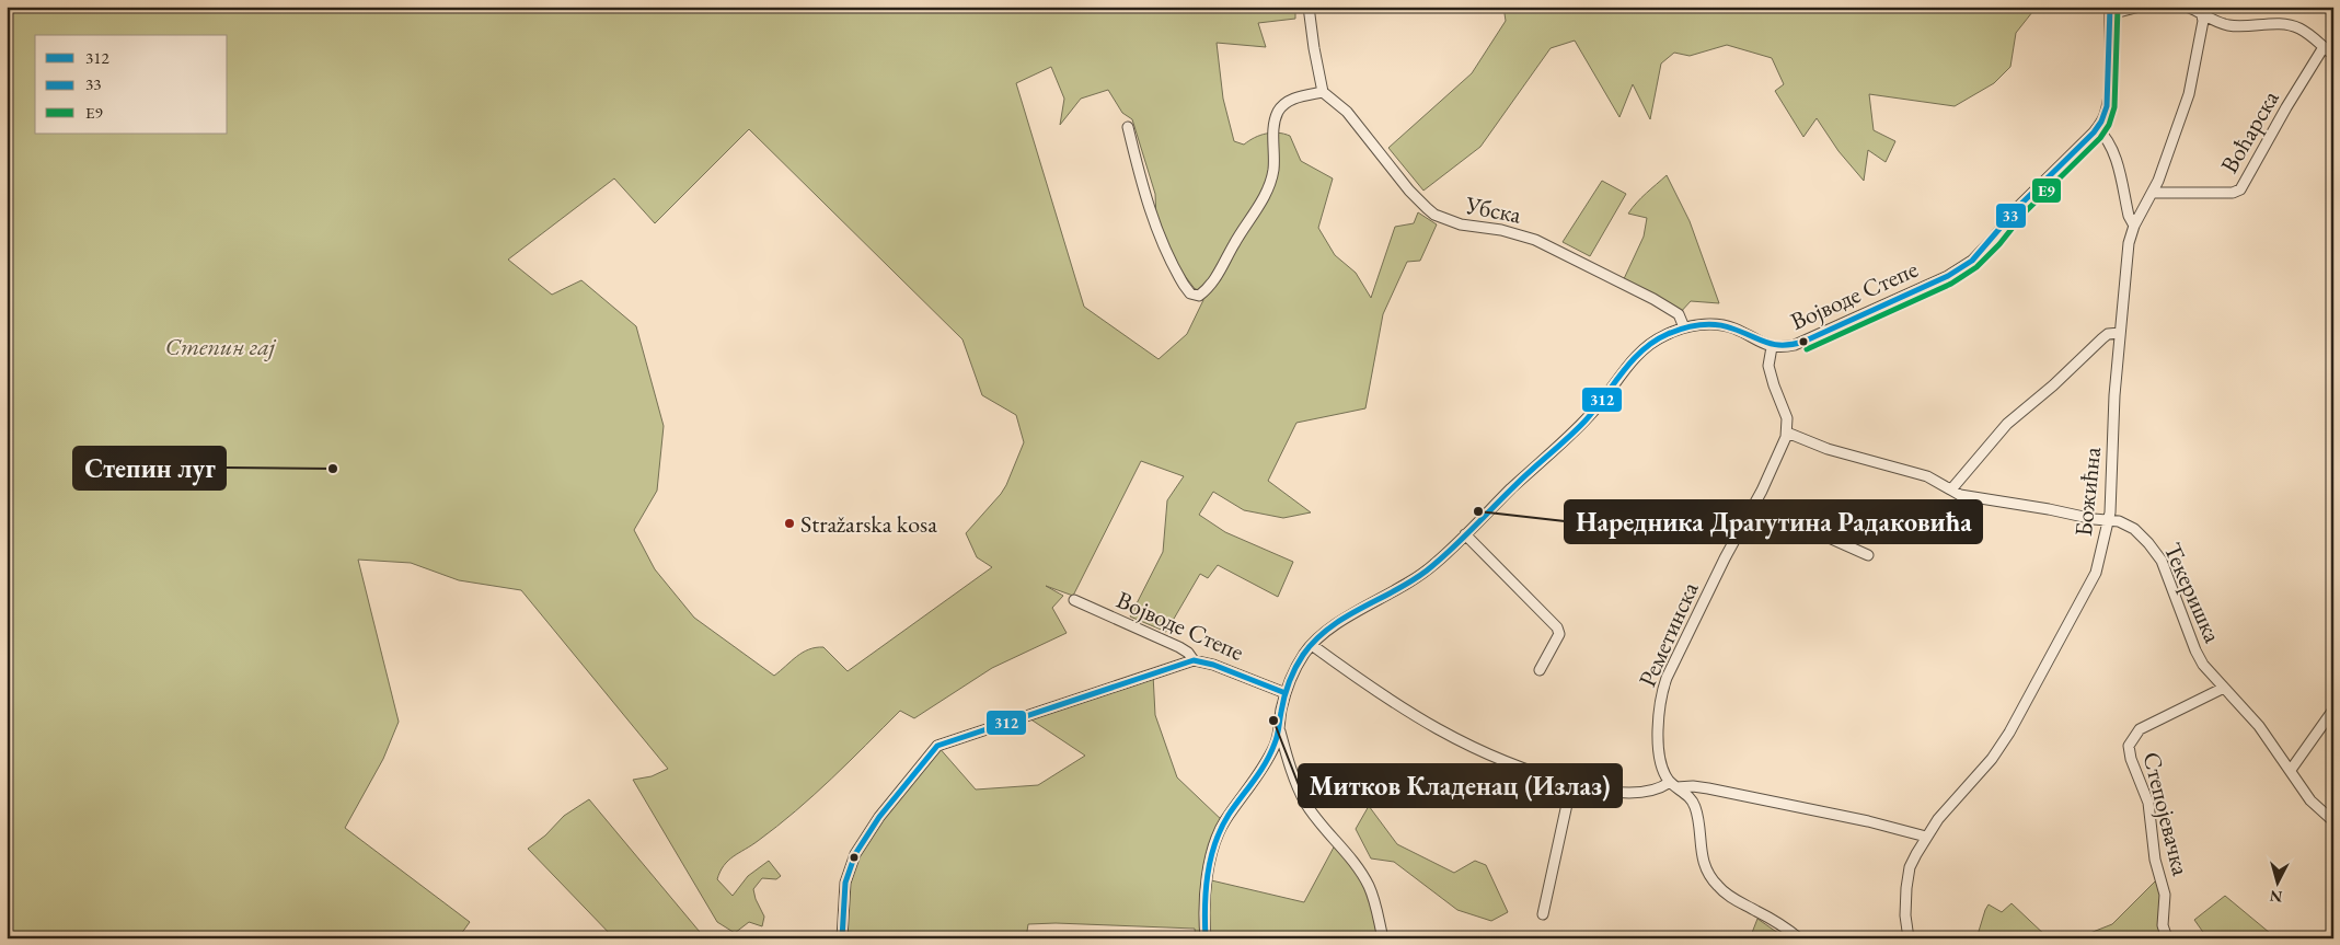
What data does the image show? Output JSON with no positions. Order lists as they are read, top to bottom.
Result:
{
  "streets": {
    "street": [
      "Воћарска",
      "Убска",
      "Војводе Степе",
      "Божићна",
      "Текеришка",
      "Реметинска",
      "Степојевачка"
    ]
  },
  "crossings": [
    ["Воћарска", "Божићна"],
    ["Убска", "Војводе Степе"],
    ["Божићна", "Текеришка"],
    ["Текеришка", "Реметинска"],
    ["Текеришка", "Степојевачка"]
  ],
  "parks": ["Степин гај"],
  "places": [
    "Степин луг",
    "Наредника Драгутина Радаковића",
    "Stražarska kosa",
    "Митков Кладенац (Излаз)"
  ],
  "lines": ["transit line 33", "transit line E9", "transit line 312"],
  "legend": ["312", "33", "E9"],
  "north": "bottom"
}
